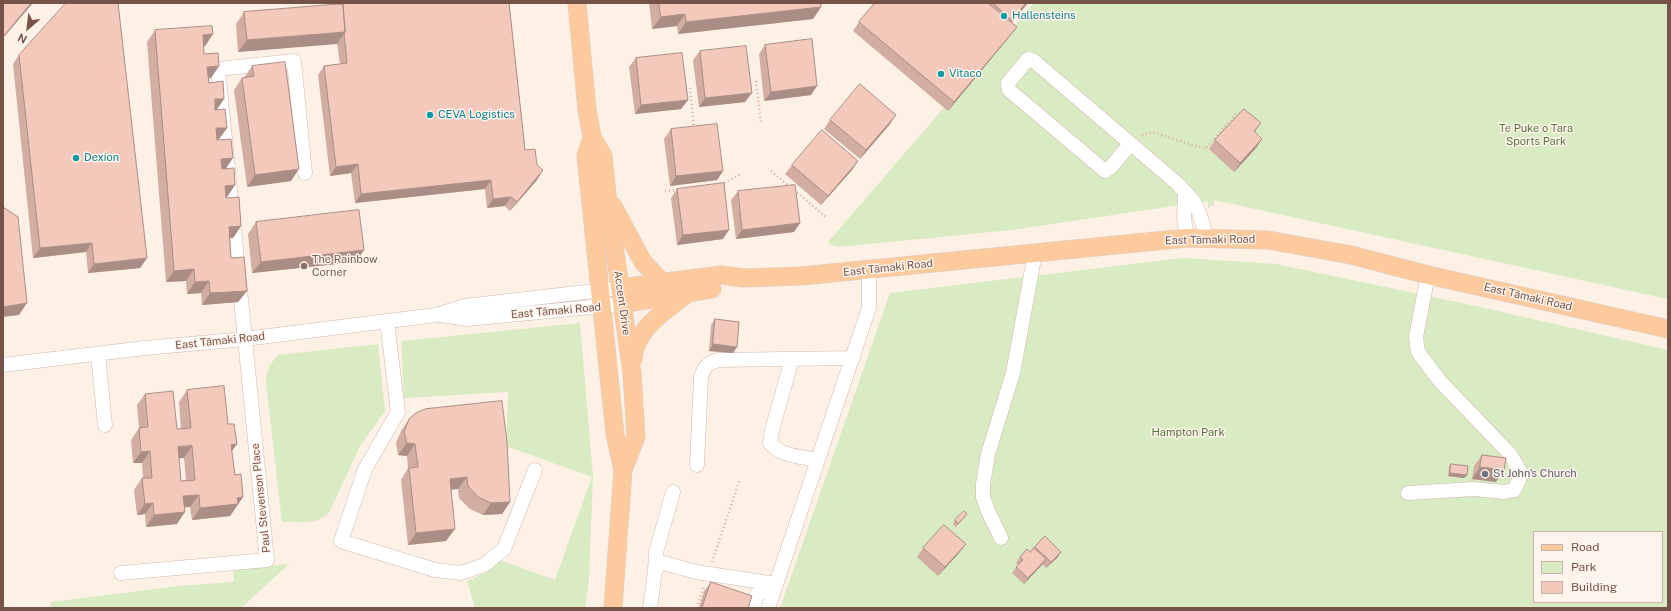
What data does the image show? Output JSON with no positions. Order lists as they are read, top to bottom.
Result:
{
  "streets": {
    "main road": ["East Tāmaki Road", "Accent Drive"],
    "street": ["Paul Stevenson Place"]
  },
  "crossings": [
    ["East Tāmaki Road", "Accent Drive"],
    ["East Tāmaki Road", "Paul Stevenson Place"]
  ],
  "parks": ["Te Puke o Tara Sports Park", "Hampton Park"],
  "places": [
    "Hallensteins",
    "Vitaco",
    "CEVA Logistics",
    "Dexion",
    "The Rainbow Corner",
    "St John's Church"
  ],
  "legend": ["Road", "Park", "Building"],
  "north": "bottom left"
}
